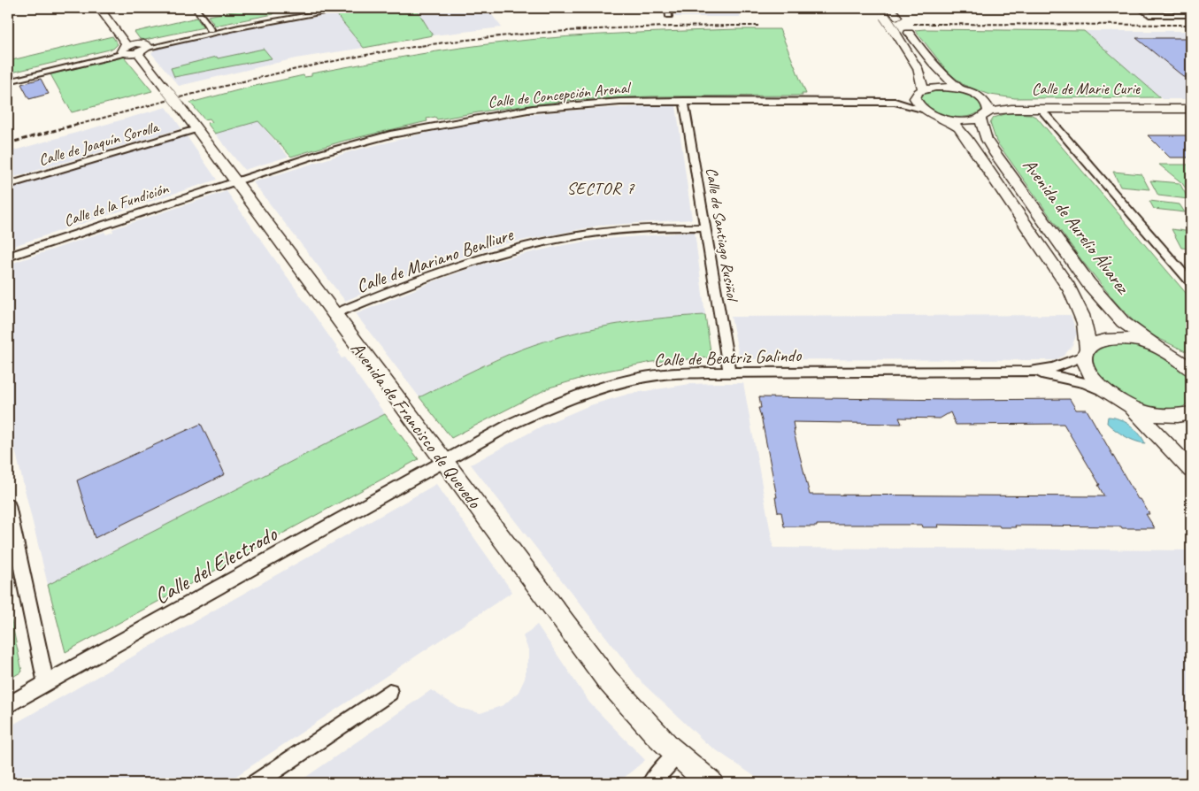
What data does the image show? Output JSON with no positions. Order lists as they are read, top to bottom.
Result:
{
  "streets": {
    "street": [
      "Calle de Marie Curie",
      "Calle de Concepción Arenal",
      "Calle de Joaquín Sorolla",
      "Calle de la Fundición",
      "Avenida de Aurelio Álvarez",
      "Calle de Santiago Rusiñol",
      "Calle de Mariano Benlliure",
      "Calle de Beatriz Galindo",
      "Avenida de Francisco de Quevedo",
      "Calle del Electrodo"
    ]
  },
  "crossings": [
    ["Calle de Marie Curie", "Avenida de Aurelio Álvarez"],
    ["Calle de Concepción Arenal", "Calle de la Fundición"],
    ["Calle de Concepción Arenal", "Calle de Santiago Rusiñol"],
    ["Calle de Concepción Arenal", "Avenida de Francisco de Quevedo"],
    ["Calle de Joaquín Sorolla", "Avenida de Francisco de Quevedo"],
    ["Calle de la Fundición", "Avenida de Francisco de Quevedo"],
    ["Avenida de Aurelio Álvarez", "Calle de Beatriz Galindo"],
    ["Calle de Santiago Rusiñol", "Calle de Mariano Benlliure"],
    ["Calle de Santiago Rusiñol", "Calle de Beatriz Galindo"],
    ["Calle de Mariano Benlliure", "Avenida de Francisco de Quevedo"],
    ["Calle de Beatriz Galindo", "Avenida de Francisco de Quevedo"],
    ["Calle de Beatriz Galindo", "Calle del Electrodo"],
    ["Avenida de Francisco de Quevedo", "Calle del Electrodo"]
  ],
  "districts": ["SECTOR 7"]
}
